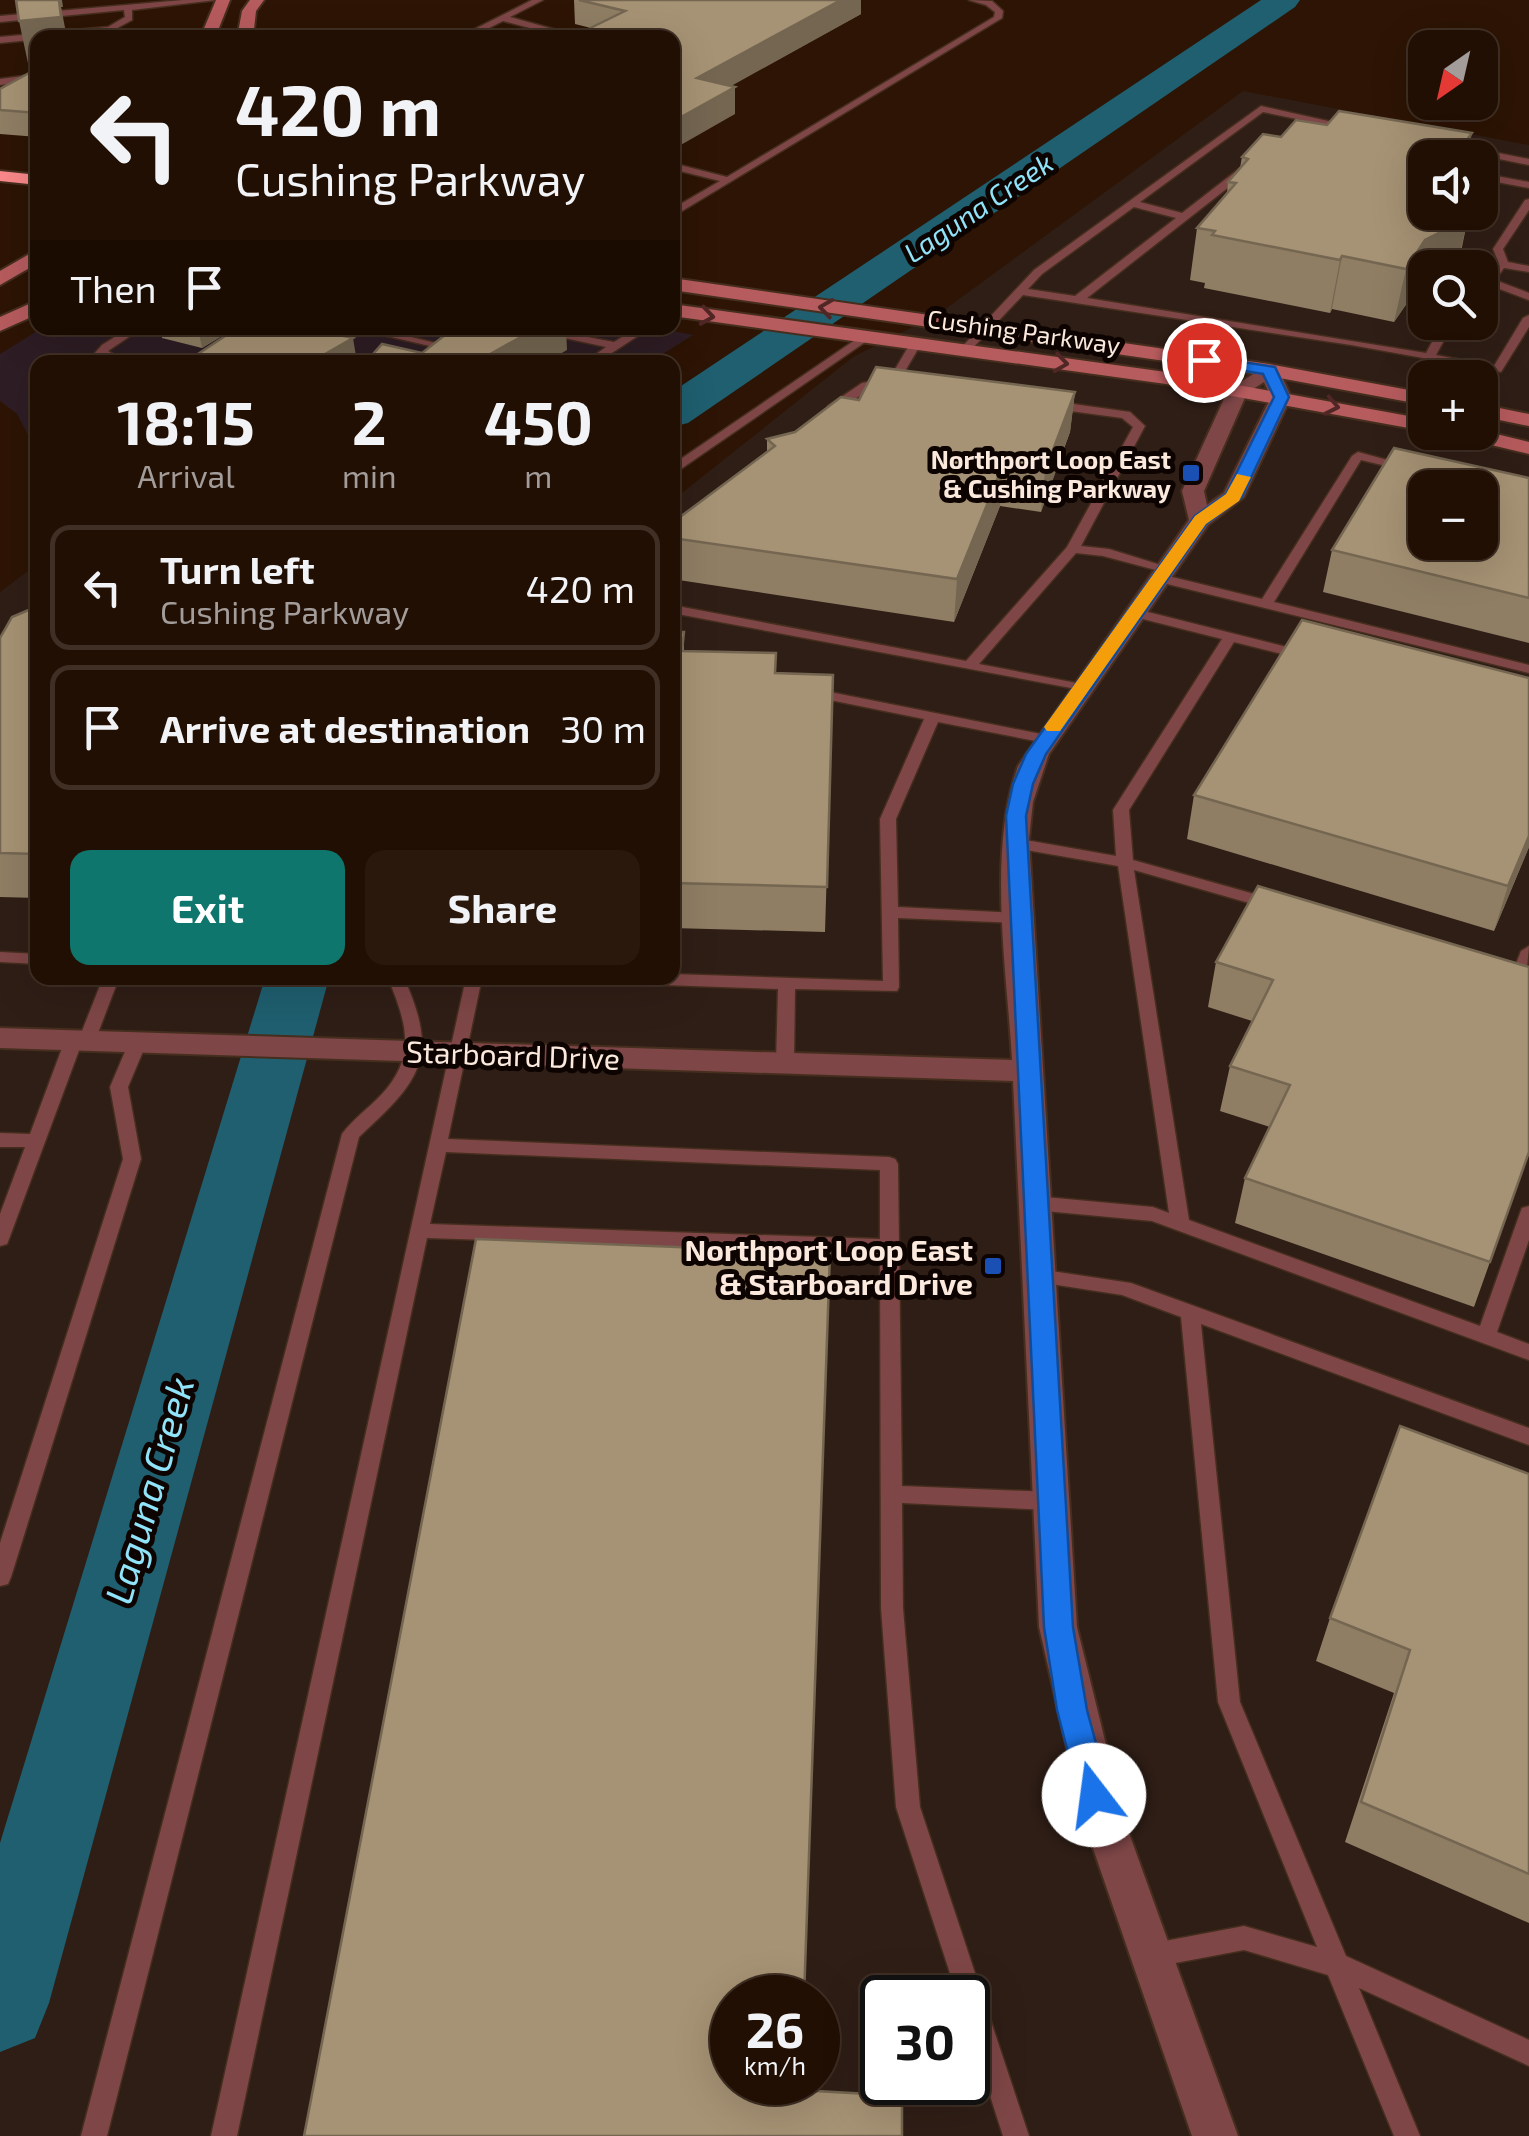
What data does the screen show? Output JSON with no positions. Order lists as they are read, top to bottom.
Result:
{
  "streets": {
    "main road": ["Cushing Parkway"],
    "street": ["Starboard Drive"]
  },
  "water": ["Laguna Creek"],
  "places": {
    "transit": ["Northport Loop East & Cushing Parkway", "Northport Loop East & Starboard Drive"]
  },
  "north": "bottom left",
  "page": {
    "map_buttons": ["+", "−"],
    "turn": ["420 m", "Cushing Parkway"],
    "then": "Then",
    "eta": [
      "18:15",
      "Arrival",
      "2",
      "min",
      "450",
      "m"
    ],
    "list": [
      {
        "name": "Turn left",
        "note": "Cushing Parkway",
        "value": "420 m"
      },
      {
        "name": "Arrive at destination",
        "value": "30 m"
      }
    ],
    "buttons": ["Exit", "Share"],
    "speed": "26 km/h",
    "limit": "30"
  }
}
